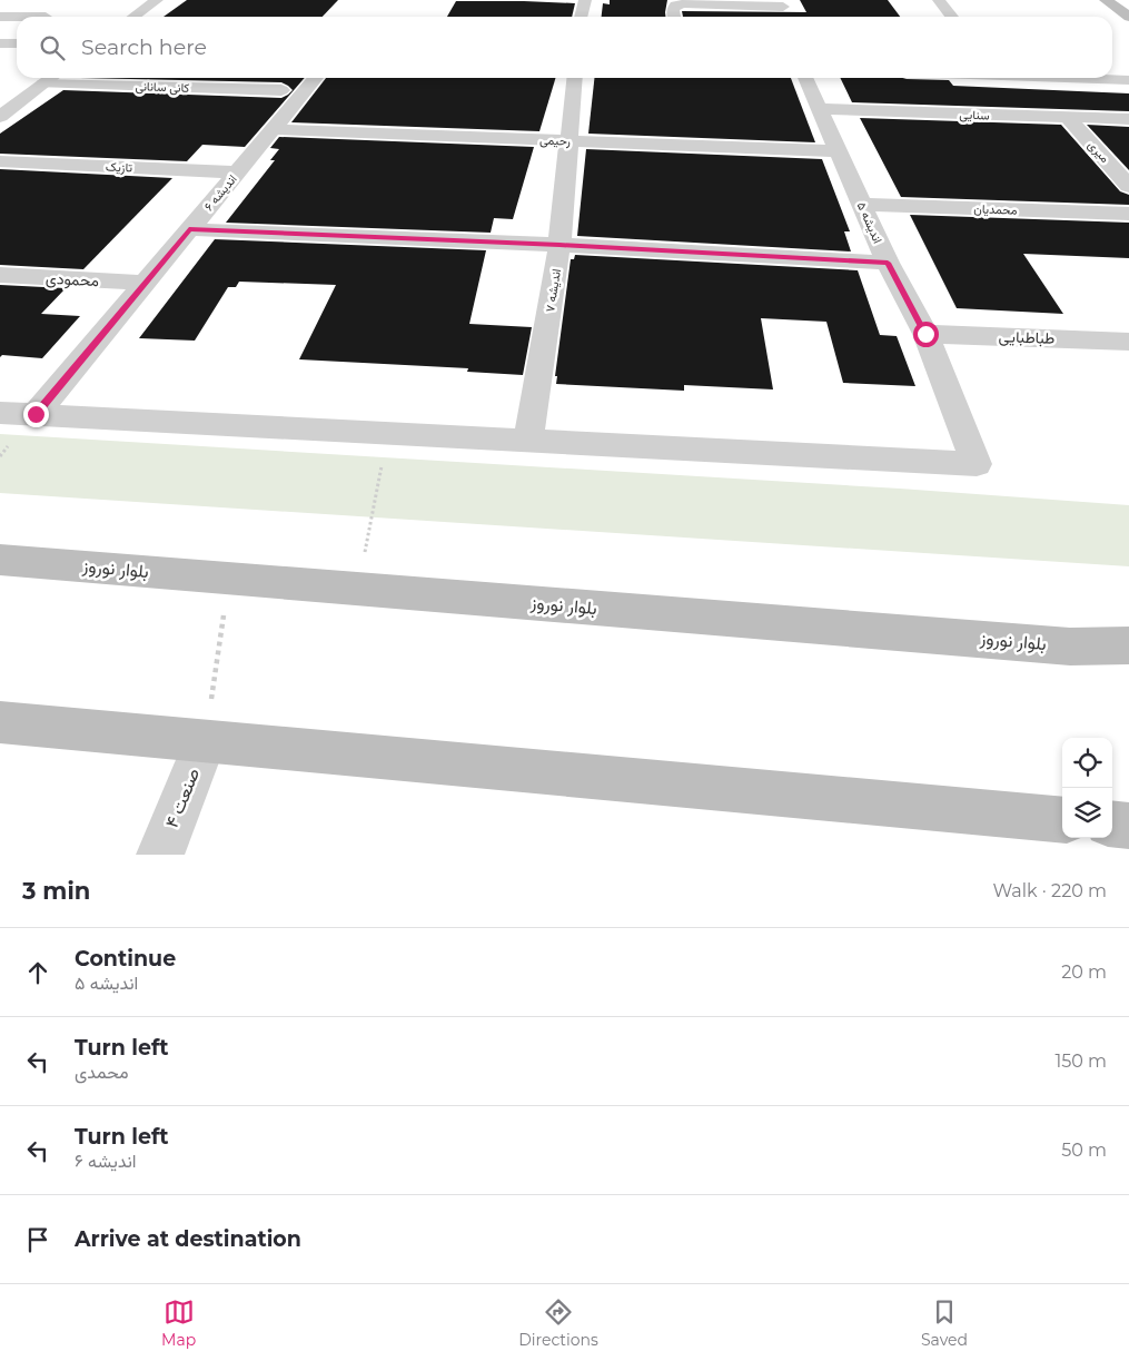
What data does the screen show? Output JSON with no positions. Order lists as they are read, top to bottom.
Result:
{
  "streets": {
    "main road": ["بلوار نوروز"],
    "street": [
      "کانی سانانی",
      "سنایی",
      "رحیمی",
      "میری",
      "تازیک",
      "اندیشه ۶",
      "محمدیان",
      "اندیشه ۵",
      "محمودی",
      "اندیشه ۷",
      "طباطبایی",
      "صنعت ۴"
    ]
  },
  "crossings": [
    ["سنایی", "میری"],
    ["سنایی", "اندیشه ۵"],
    ["رحیمی", "اندیشه ۶"],
    ["رحیمی", "اندیشه ۵"],
    ["رحیمی", "اندیشه ۷"],
    ["تازیک", "اندیشه ۶"],
    ["اندیشه ۶", "محمودی"],
    ["محمدیان", "اندیشه ۵"],
    ["اندیشه ۵", "اندیشه ۷"],
    ["اندیشه ۵", "طباطبایی"]
  ],
  "page": {
    "search": "Search here",
    "heading": ["3 min", "Walk · 220 m"],
    "list": [
      ["Continue", "اندیشه ۵", "20 m"],
      ["Turn left", "محمدی", "150 m"],
      ["Turn left", "اندیشه ۶", "50 m"],
      "Arrive at destination"
    ],
    "nav": ["Map", "Directions", "Saved"]
  }
}
